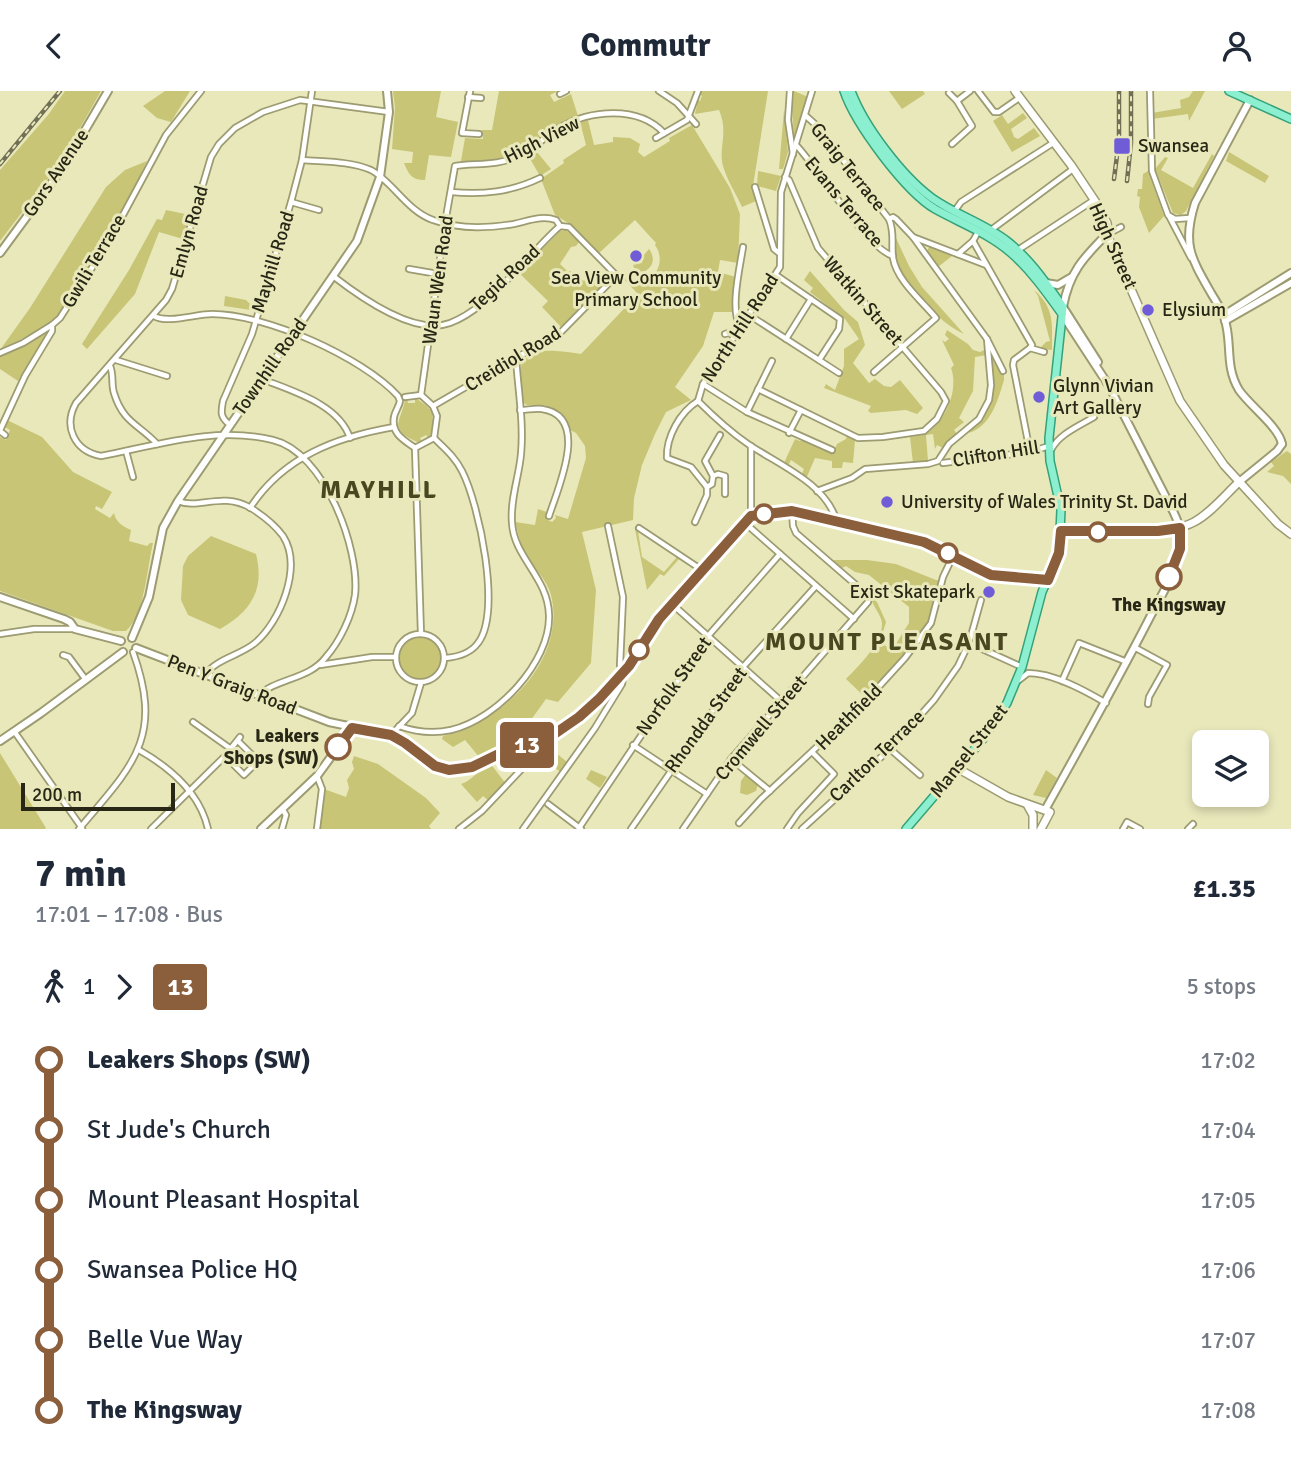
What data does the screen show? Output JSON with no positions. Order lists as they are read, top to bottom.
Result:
{
  "streets": {
    "main road": ["High Street", "Mansel Street"],
    "street": [
      "High View",
      "Graig Terrace",
      "Gors Avenue",
      "Evans Terrace",
      "Emlyn Road",
      "Gwili Terrace",
      "Mayhill Road",
      "Tegid Road",
      "Waun Wen Road",
      "Watkin Street",
      "North Hill Road",
      "Creidiol Road",
      "Townhill Road",
      "Clifton Hill",
      "Pen Y Graig Road",
      "Norfolk Street",
      "Heathfield",
      "Rhondda Street",
      "Cromwell Street",
      "Carlton Terrace"
    ]
  },
  "crossings": [
    ["High View", "Waun Wen Road"],
    ["Graig Terrace", "North Hill Road"],
    ["Evans Terrace", "North Hill Road"],
    ["Emlyn Road", "Mayhill Road"],
    ["Emlyn Road", "Townhill Road"],
    ["Mayhill Road", "Townhill Road"],
    ["Tegid Road", "Waun Wen Road"],
    ["Tegid Road", "Creidiol Road"],
    ["Waun Wen Road", "Creidiol Road"],
    ["Watkin Street", "North Hill Road"],
    ["Townhill Road", "Pen Y Graig Road"],
    ["Clifton Hill", "Mansel Street"]
  ],
  "districts": ["MAYHILL", "MOUNT PLEASANT"],
  "places": {
    "transit": ["Swansea"],
    "other": [
      "Sea View Community Primary School",
      "Elysium",
      "Glynn Vivian Art Gallery",
      "University of Wales Trinity St. David",
      "The Kingsway",
      "Exist Skatepark",
      "Leakers Shops (SW)"
    ]
  },
  "lines": ["bus line 13"],
  "scale_bar": "200 m",
  "page": {
    "header": "Commutr",
    "on_map": "13",
    "scale": "200 m",
    "heading": ["7 min", "17:01 – 17:08 · Bus", "£1.35"],
    "legs": ["1", "13", "5 stops"],
    "list": [
      {
        "name": "Leakers Shops (SW)",
        "value": "17:02"
      },
      {
        "name": "St Jude's Church",
        "value": "17:04"
      },
      {
        "name": "Mount Pleasant Hospital",
        "value": "17:05"
      },
      {
        "name": "Swansea Police HQ",
        "value": "17:06"
      },
      {
        "name": "Belle Vue Way",
        "value": "17:07"
      },
      {
        "name": "The Kingsway",
        "value": "17:08"
      }
    ]
  }
}
